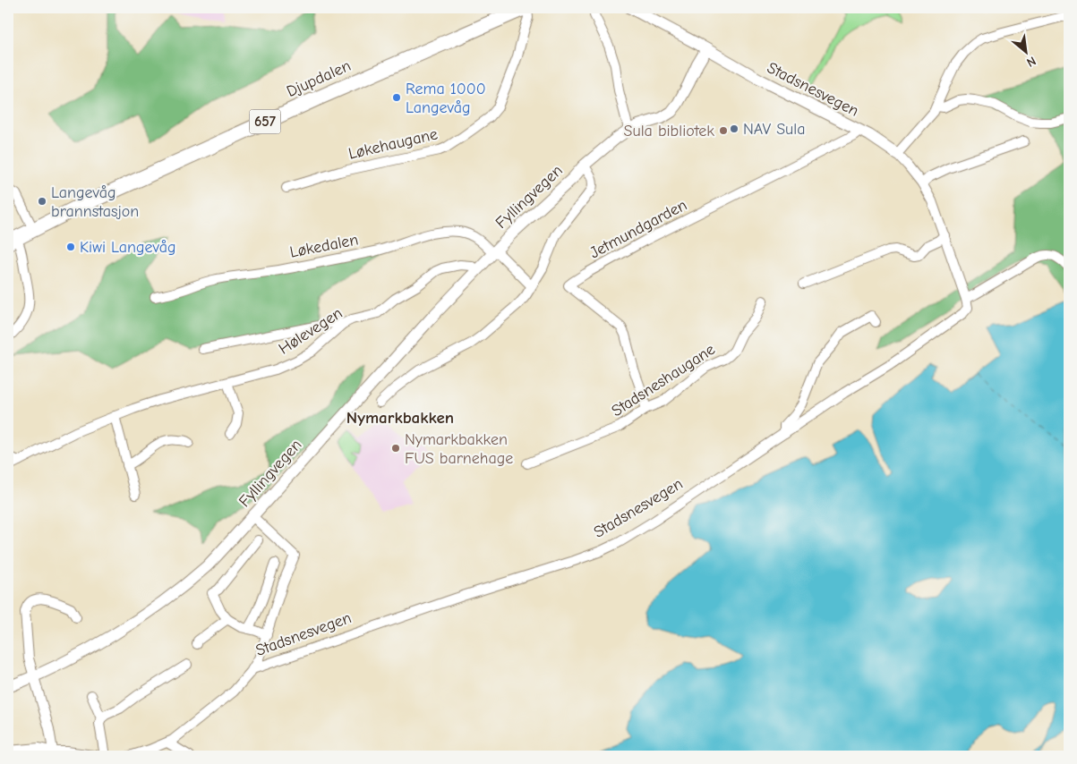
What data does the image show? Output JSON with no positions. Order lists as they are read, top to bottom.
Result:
{
  "streets": {
    "main road": ["Djupdalen", "657"],
    "street": [
      "Stadsnesvegen",
      "Løkehaugane",
      "Fyllingvegen",
      "Jetmundgarden",
      "Løkedalen",
      "Hølevegen",
      "Stadsneshaugane"
    ]
  },
  "crossings": [
    ["Djupdalen", "Løkehaugane"],
    ["Stadsnesvegen", "Fyllingvegen"],
    ["Stadsnesvegen", "Jetmundgarden"],
    ["Fyllingvegen", "Løkedalen"],
    ["Fyllingvegen", "Hølevegen"],
    ["Jetmundgarden", "Stadsneshaugane"]
  ],
  "districts": ["Nymarkbakken"],
  "places": [
    "Rema 1000 Langevåg",
    "NAV Sula",
    "Sula bibliotek",
    "Langevåg brannstasjon",
    "Kiwi Langevåg",
    "Nymarkbakken FUS barnehage"
  ],
  "north": "bottom right"
}
